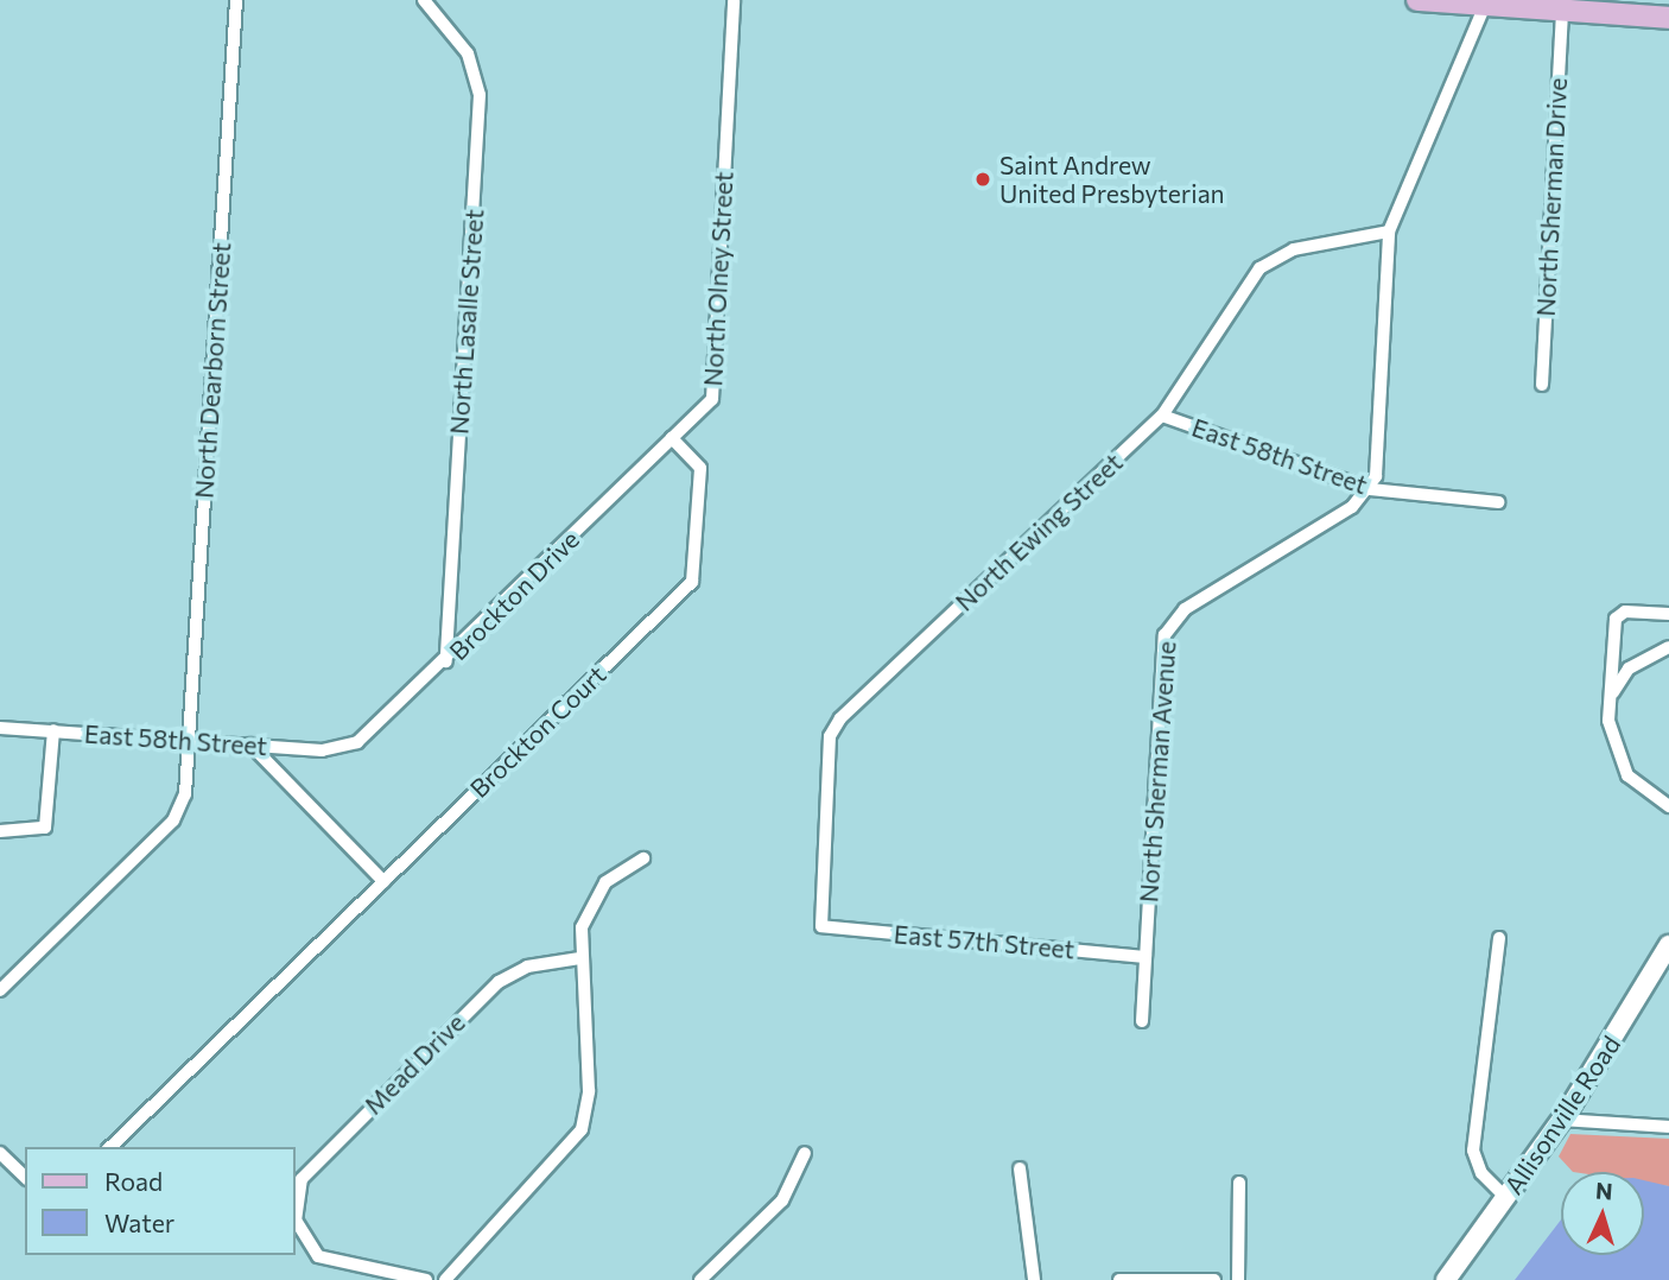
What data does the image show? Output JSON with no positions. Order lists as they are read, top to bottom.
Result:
{
  "streets": {
    "main road": ["Allisonville Road"],
    "street": [
      "North Sherman Drive",
      "North Olney Street",
      "North Lasalle Street",
      "North Dearborn Street",
      "East 58th Street",
      "North Ewing Street",
      "Brockton Drive",
      "Brockton Court",
      "North Sherman Avenue",
      "East 57th Street",
      "Mead Drive"
    ]
  },
  "crossings": [
    ["North Olney Street", "Brockton Drive"],
    ["North Olney Street", "Brockton Court"],
    ["North Lasalle Street", "Brockton Drive"],
    ["North Dearborn Street", "East 58th Street"],
    ["East 58th Street", "North Ewing Street"],
    ["East 58th Street", "Brockton Drive"],
    ["East 58th Street", "North Sherman Avenue"],
    ["North Ewing Street", "East 57th Street"],
    ["Brockton Drive", "Brockton Court"],
    ["North Sherman Avenue", "East 57th Street"]
  ],
  "places": ["Saint Andrew United Presbyterian"],
  "legend": ["Road", "Water"],
  "north": "top"
}
